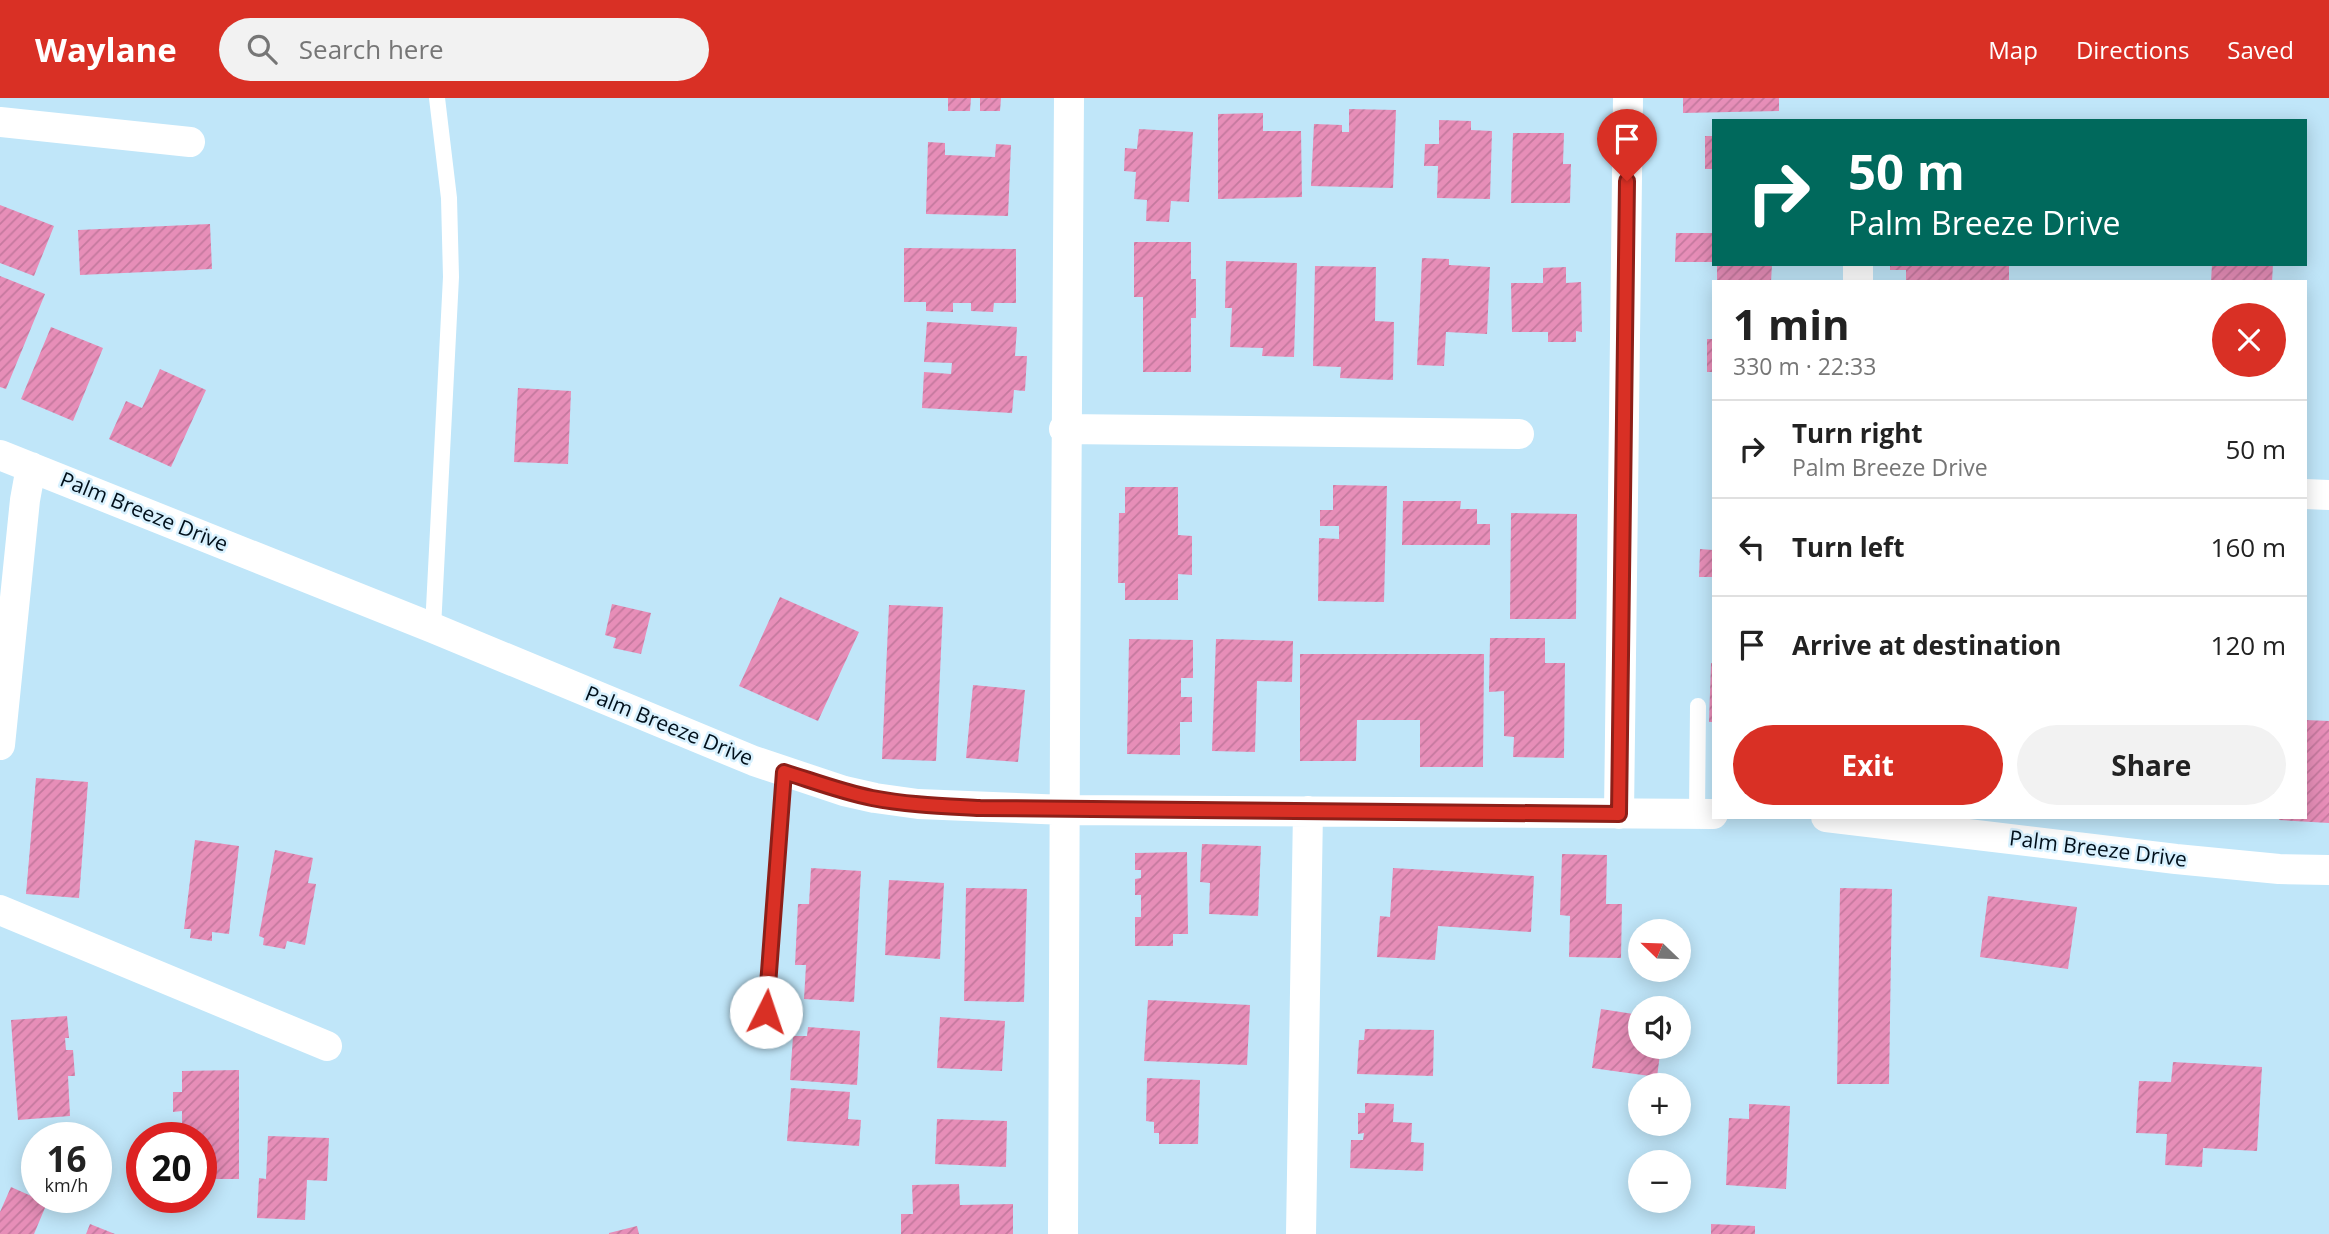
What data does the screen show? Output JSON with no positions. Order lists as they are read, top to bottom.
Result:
{
  "streets": {
    "street": ["Palm Breeze Drive"]
  },
  "north": "top left",
  "page": {
    "header": "Waylane",
    "search": "Search here",
    "nav": ["Map", "Directions", "Saved"],
    "turn": ["50 m", "Palm Breeze Drive"],
    "heading": ["1 min", "330 m · 22:33"],
    "list": [
      {
        "name": "Turn right",
        "note": "Palm Breeze Drive",
        "value": "50 m"
      },
      {
        "name": "Turn left",
        "value": "160 m"
      },
      {
        "name": "Arrive at destination",
        "value": "120 m"
      }
    ],
    "buttons": ["Exit", "Share"],
    "map_buttons": ["+", "−"],
    "speed": "16 km/h",
    "limit": "20"
  }
}
